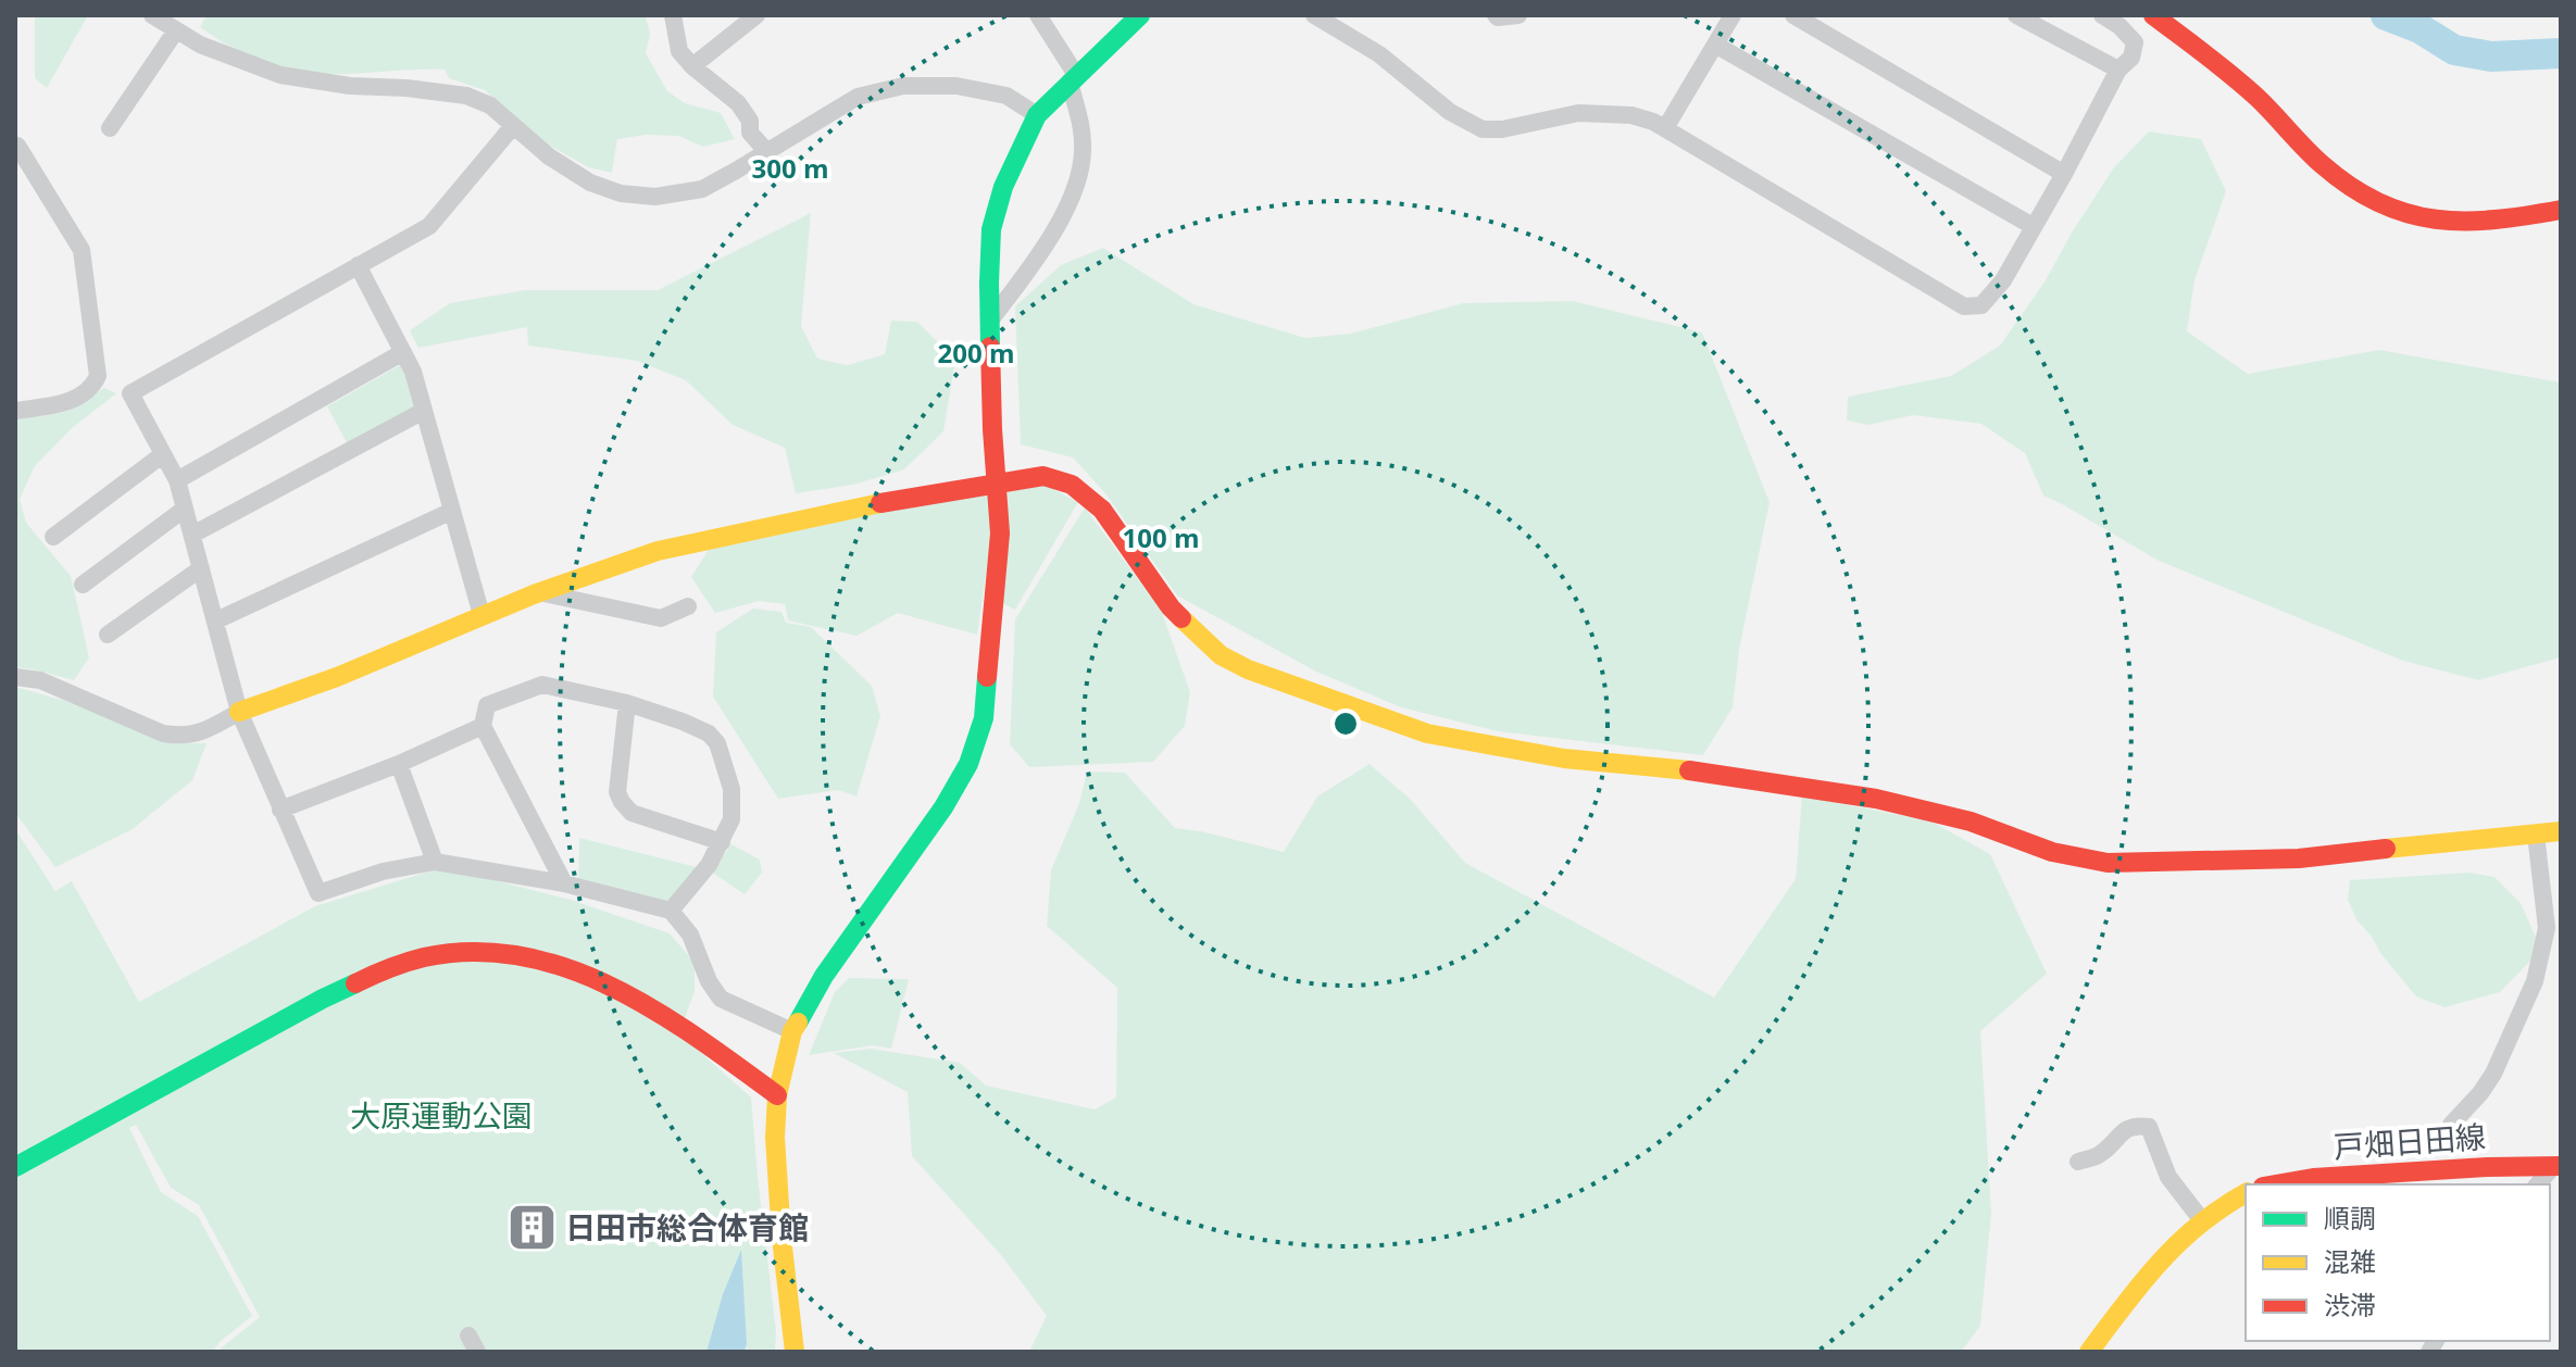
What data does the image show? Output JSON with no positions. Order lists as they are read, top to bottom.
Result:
{
  "streets": {
    "street": ["戸畑日田線"]
  },
  "parks": ["大原運動公園"],
  "places": {
    "building": ["日田市総合体育館"]
  },
  "legend": ["順調", "混雑", "渋滞"],
  "rings": ["300 m", "200 m", "100 m"]
}
